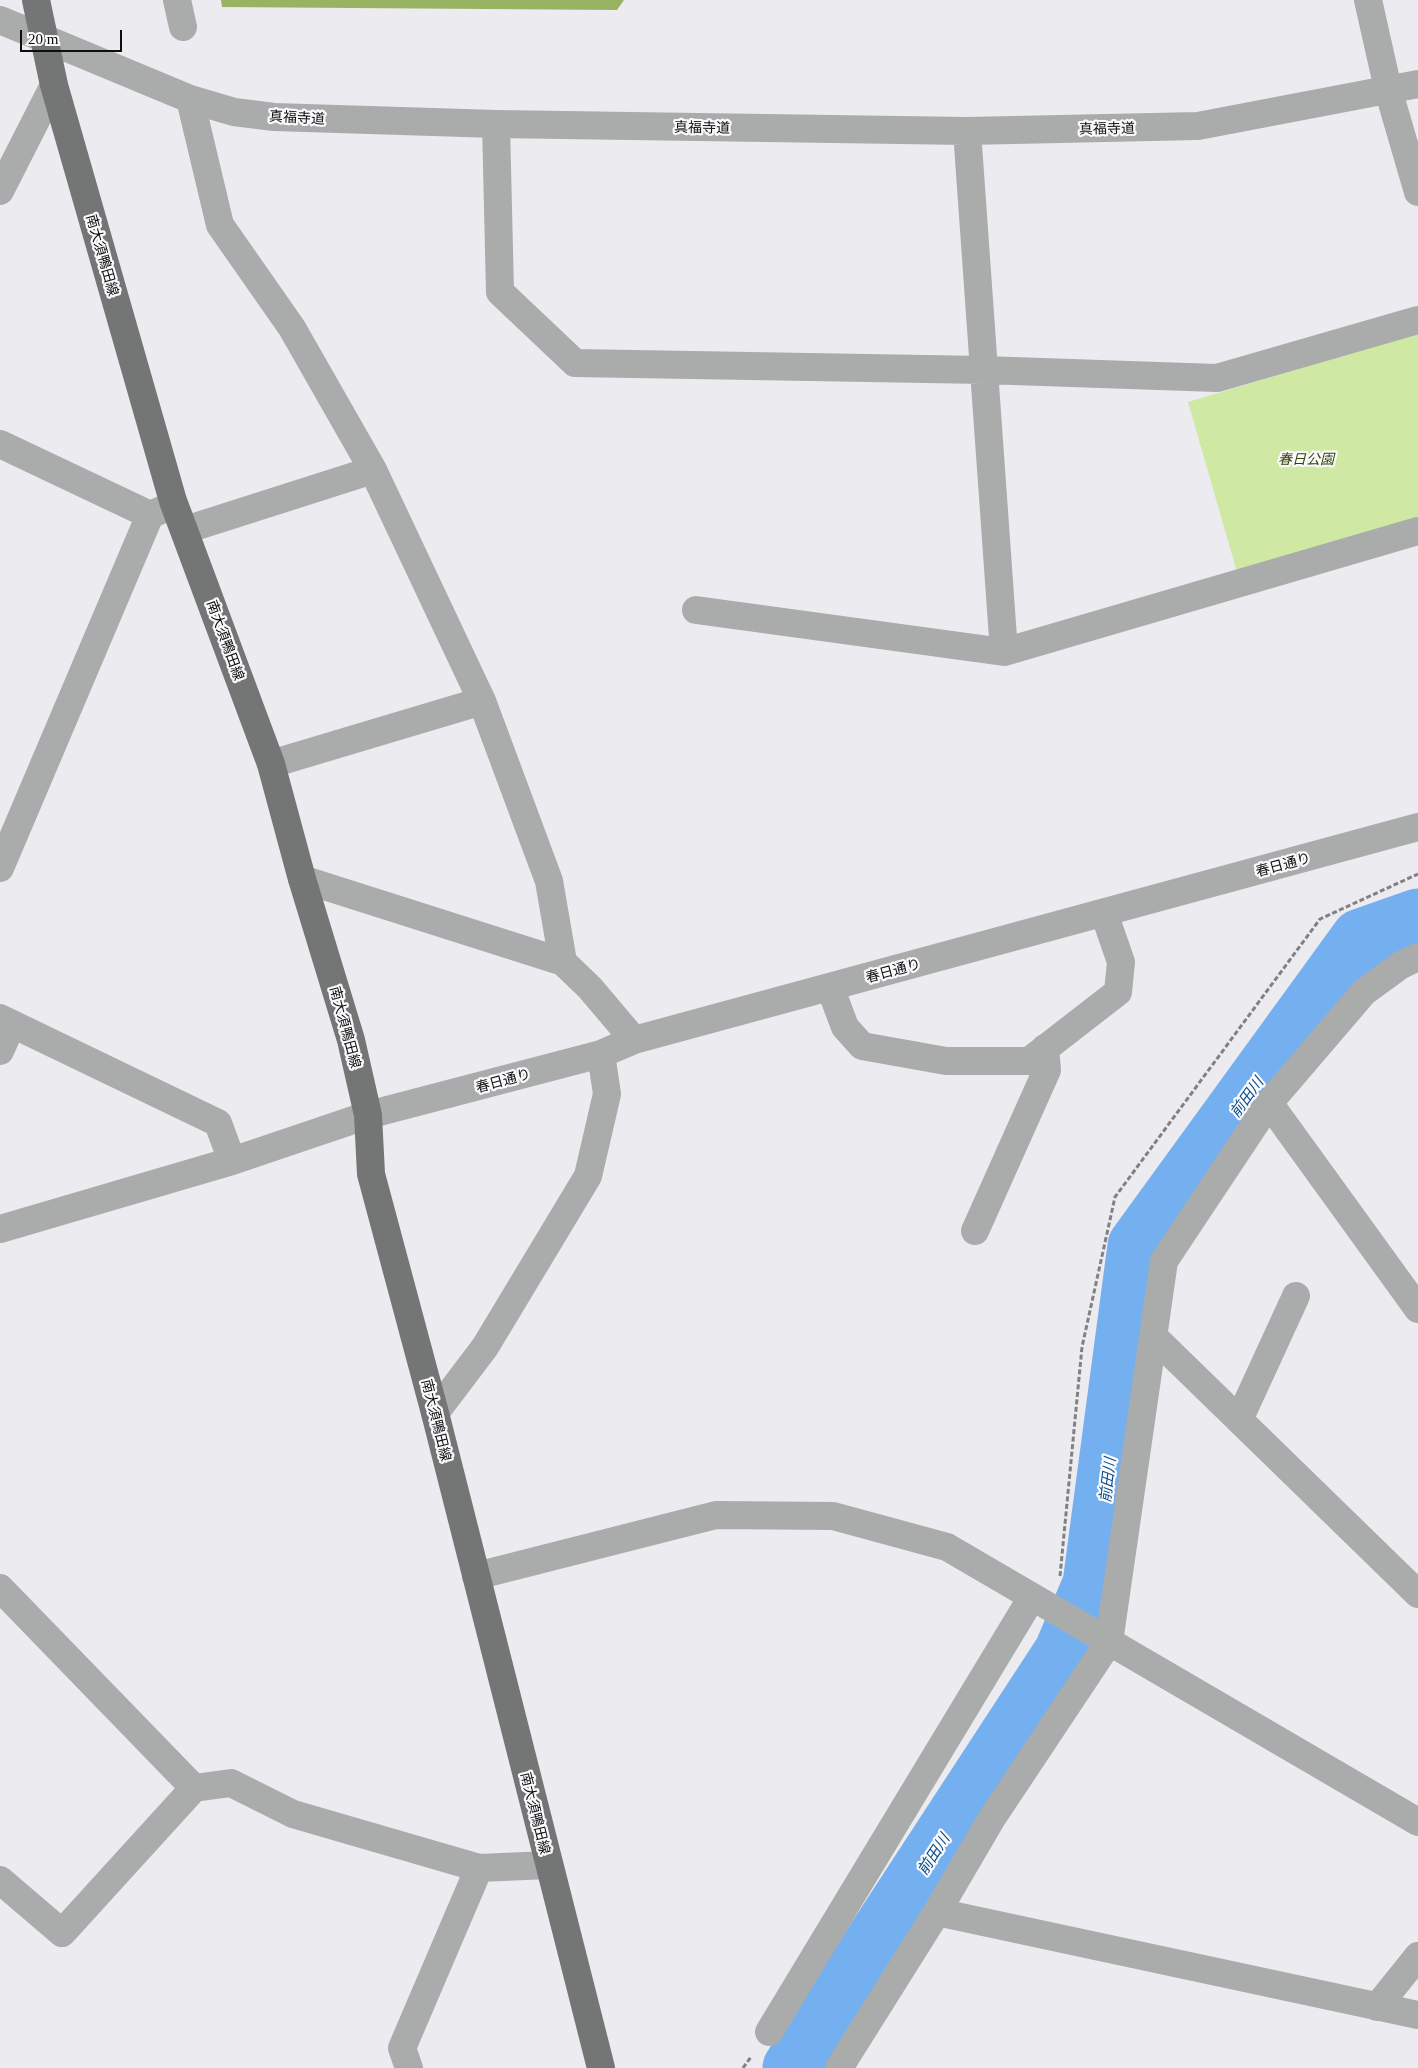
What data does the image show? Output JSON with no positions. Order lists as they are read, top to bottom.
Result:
{
  "streets": {
    "main road": ["南大須鴨田線"],
    "street": ["真福寺道", "春日通り"]
  },
  "crossings": [
    ["真福寺道", "南大須鴨田線"],
    ["南大須鴨田線", "春日通り"]
  ],
  "water": ["前田川"],
  "parks": ["春日公園"],
  "scale_bar": "20 m"
}
